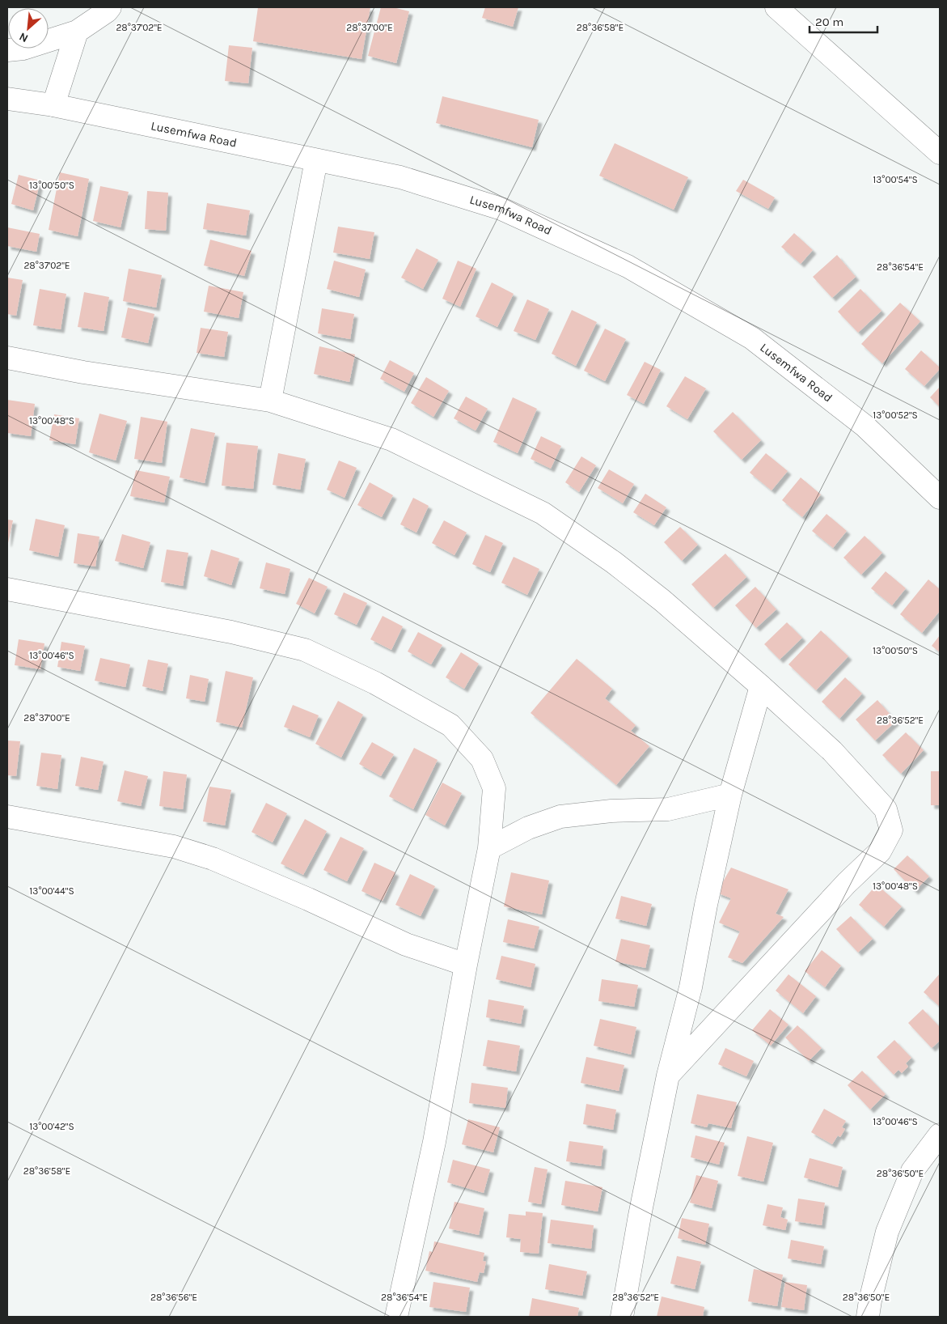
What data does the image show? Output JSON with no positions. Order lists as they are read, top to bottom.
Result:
{
  "streets": {
    "street": ["Lusemfwa Road"]
  },
  "scale_bar": "20 m",
  "north": "bottom left",
  "coordinates": [
    "28°37'02\"E",
    "28°37'00\"E",
    "28°36'58\"E",
    "13°00'54\"S",
    "13°00'50\"S",
    "28°36'54\"E",
    "13°00'52\"S",
    "13°00'48\"S",
    "13°00'46\"S",
    "28°36'52\"E",
    "13°00'44\"S",
    "13°00'42\"S",
    "28°36'50\"E",
    "28°36'56\"E"
  ]
}
